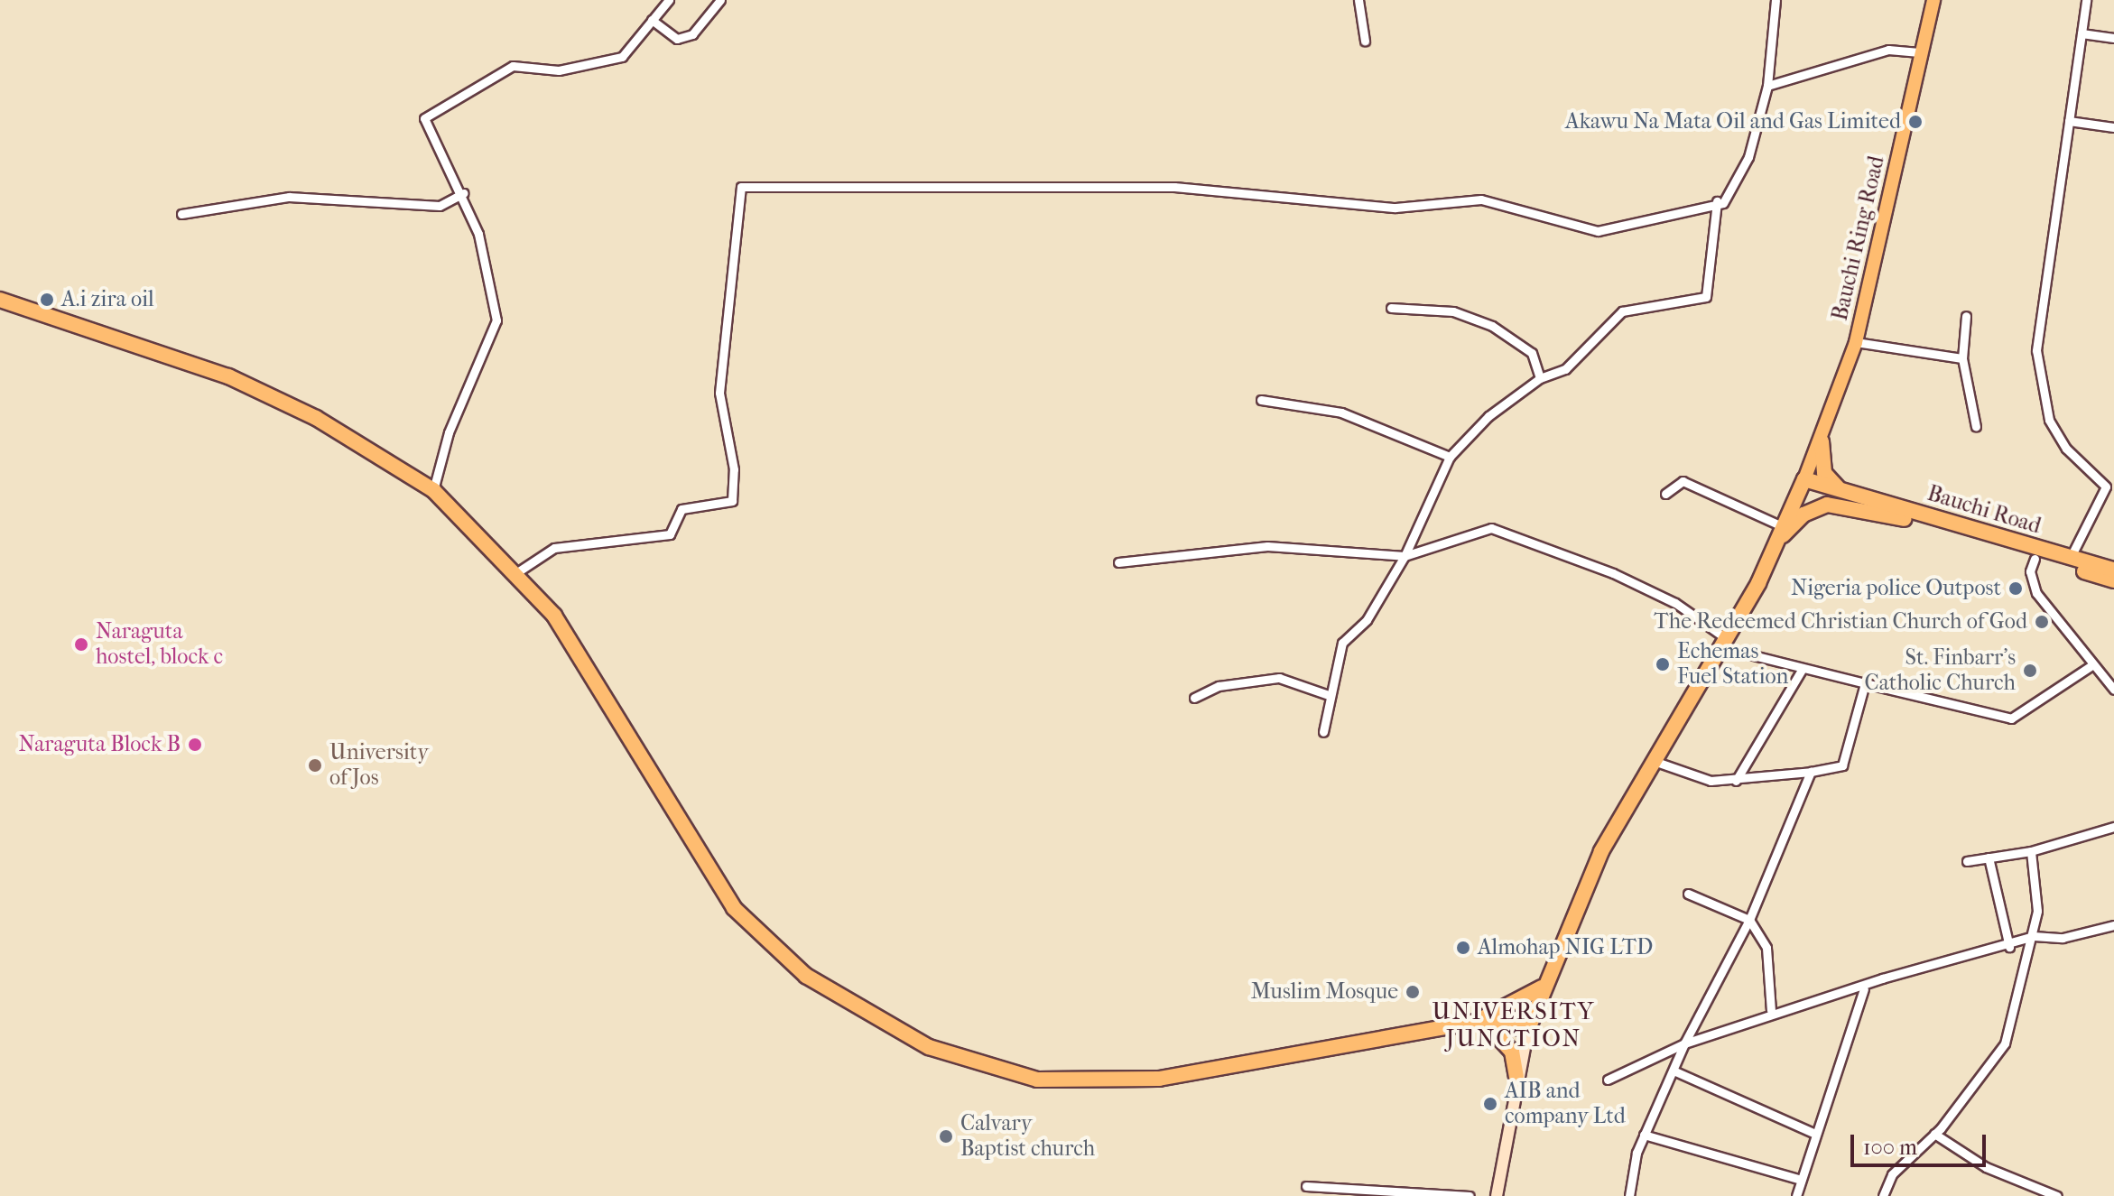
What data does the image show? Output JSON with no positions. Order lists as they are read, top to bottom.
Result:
{
  "streets": {
    "highway": ["Bauchi Road"],
    "main road": ["Bauchi Ring Road"]
  },
  "crossings": [
    ["Bauchi Ring Road", "Bauchi Road"]
  ],
  "districts": ["UNIVERSITY JUNCTION"],
  "places": [
    "Akawu Na Mata Oil and Gas Limited",
    "A.i zira oil",
    "Nigeria police Outpost",
    "The Redeemed Christian Church of God",
    "Naraguta hostel, block c",
    "Echemas Fuel Station",
    "St. Finbarr's Catholic Church",
    "Naraguta Block B",
    "University of Jos",
    "Almohap NIG LTD",
    "Muslim Mosque",
    "AIB and company Ltd",
    "Calvary Baptist church"
  ],
  "scale_bar": "100 m"
}
